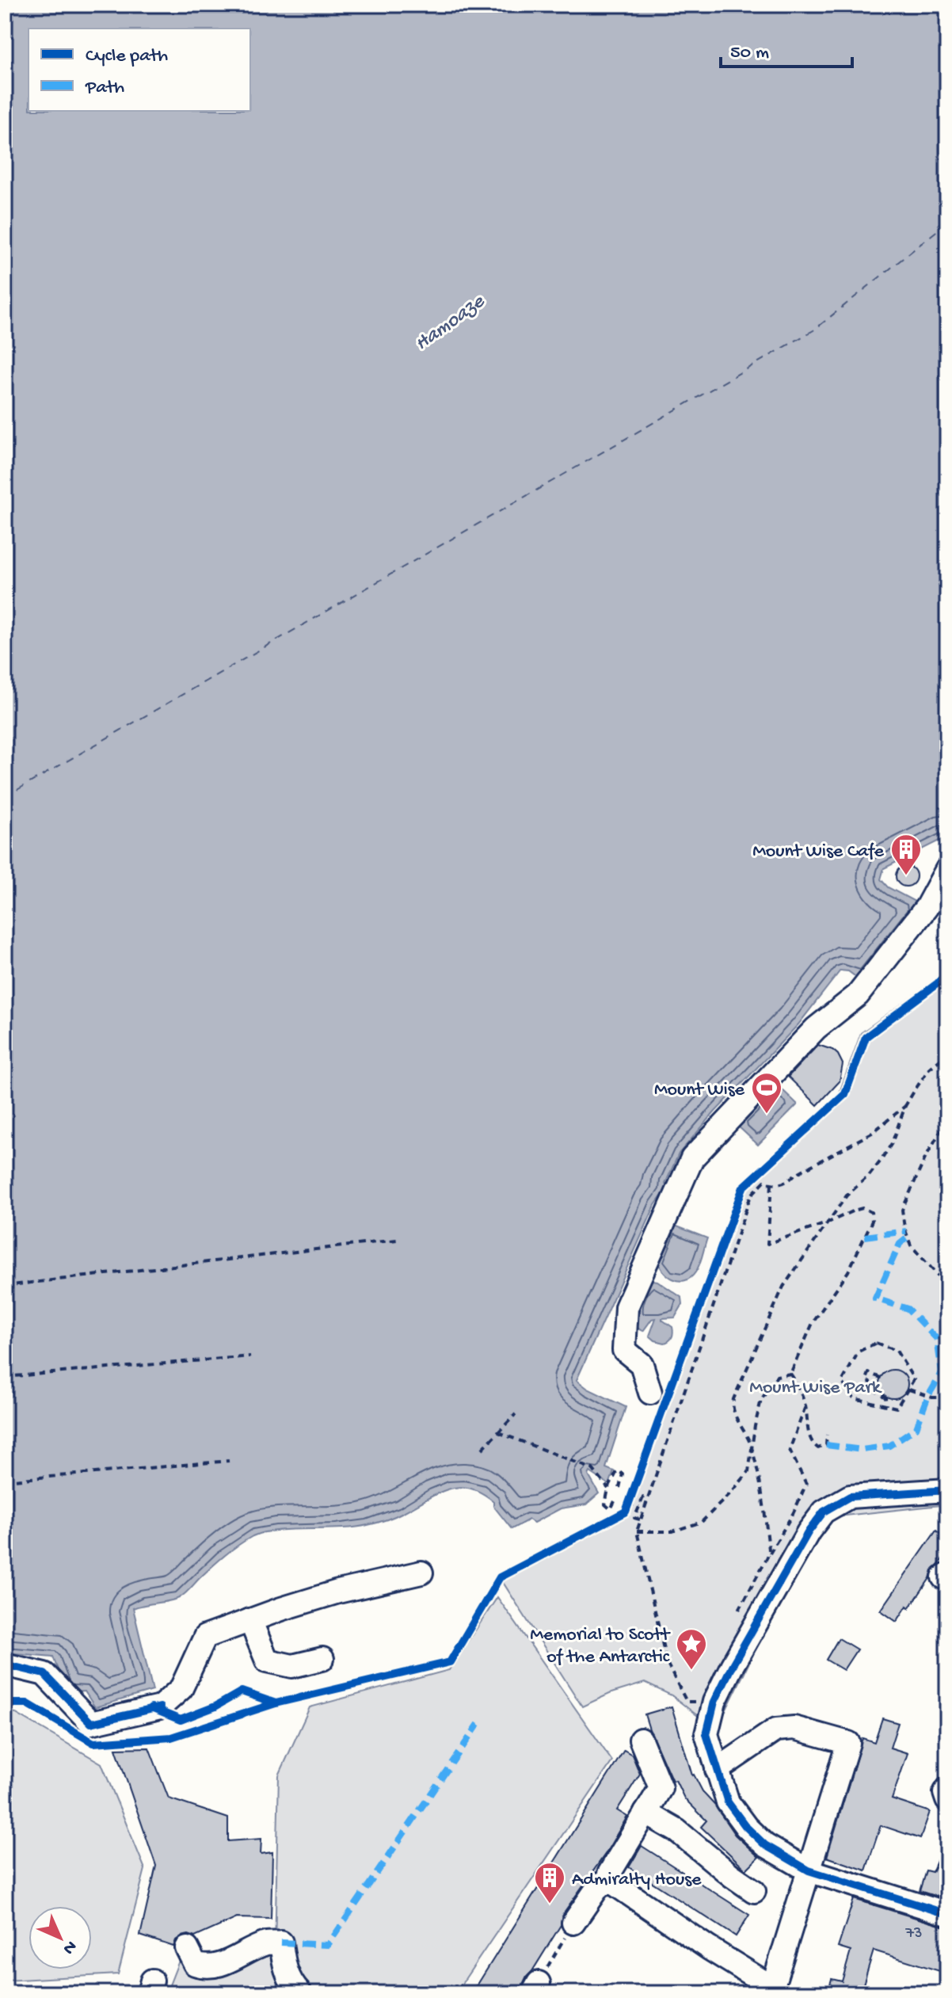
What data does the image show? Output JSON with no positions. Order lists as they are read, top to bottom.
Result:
{
  "water": ["Hamoaze"],
  "parks": ["Mount Wise Park"],
  "places": {
    "building": ["Mount Wise Cafe", "Admiralty House"],
    "sports": ["Mount Wise"],
    "place": ["Memorial to Scott of the Antarctic"]
  },
  "house_numbers": ["73"],
  "legend": ["Cycle path", "Path"],
  "scale_bar": "50 m",
  "north": "bottom right"
}
